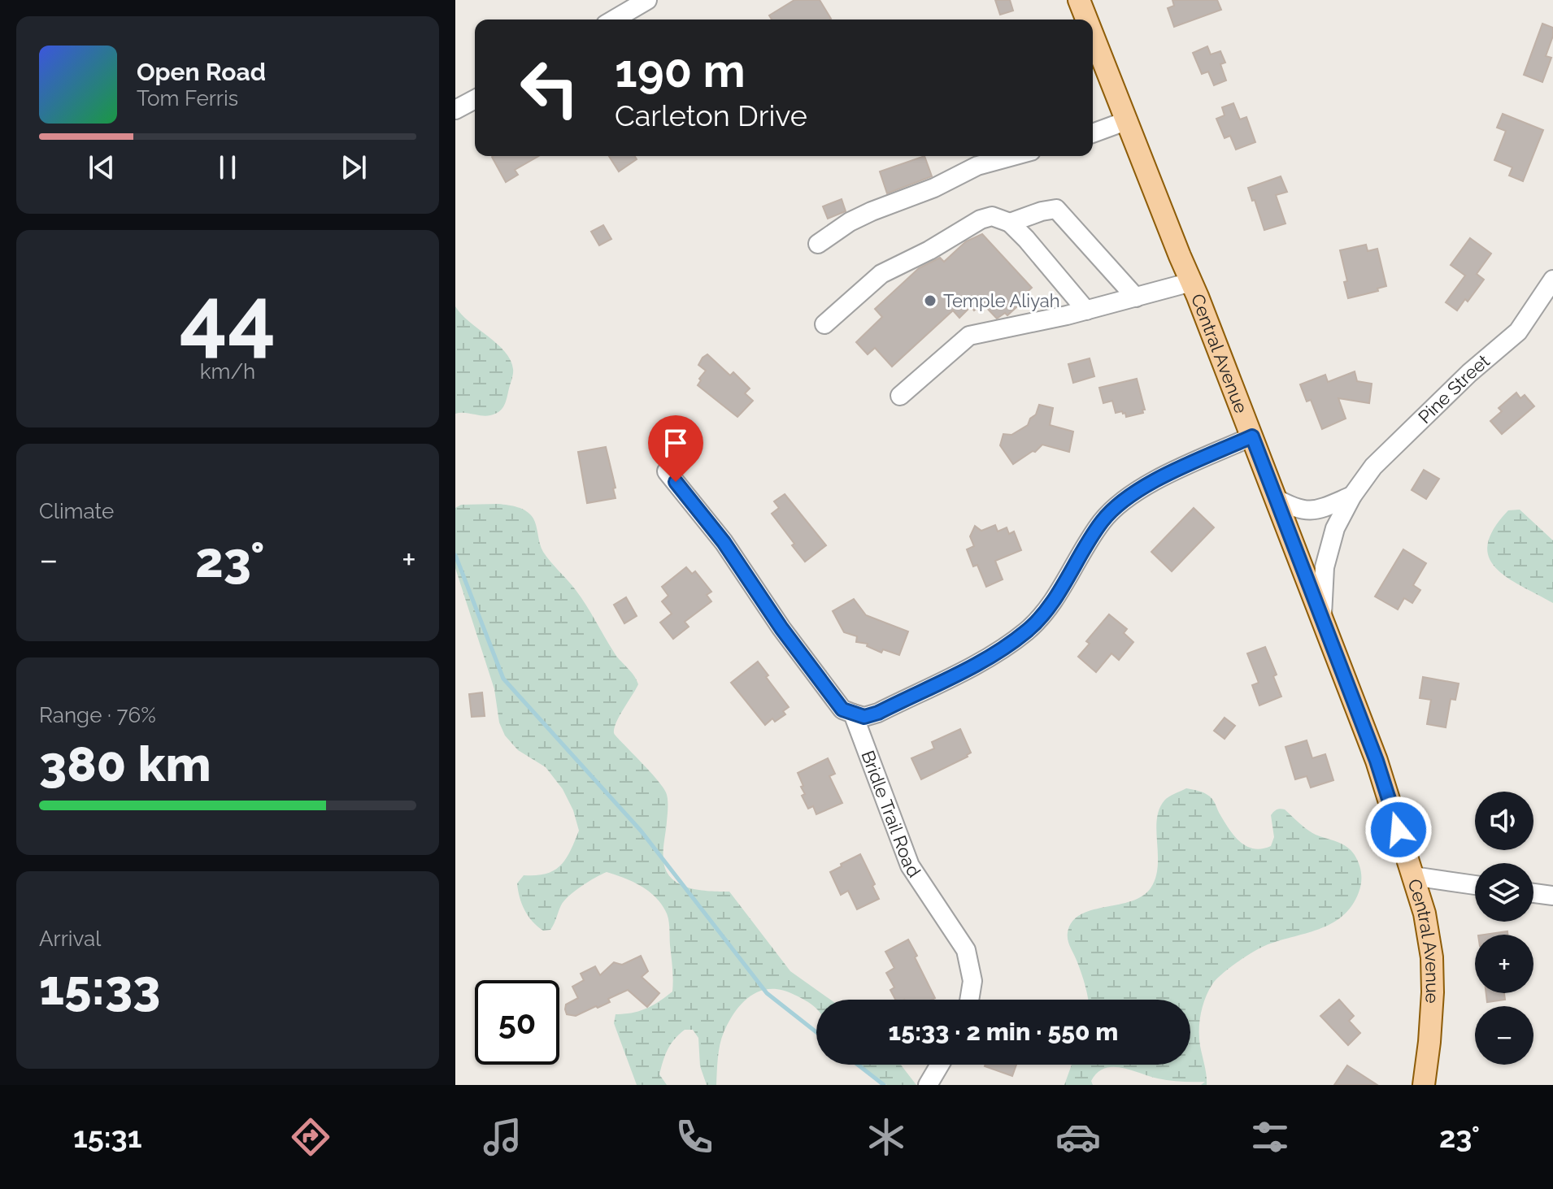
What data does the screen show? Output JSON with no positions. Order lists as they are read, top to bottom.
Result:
{
  "streets": {
    "main road": ["Central Avenue"],
    "street": ["Pine Street", "Bridle Trail Road"]
  },
  "crossings": [
    ["Central Avenue", "Pine Street"]
  ],
  "places": ["Temple Aliyah"],
  "page": {
    "turn": ["190 m", "Carleton Drive"],
    "song": ["Open Road", "Tom Ferris"],
    "tile": [
      ["44", "km/h"],
      "Climate",
      ["Range · 76%", "380 km"],
      ["Arrival", "15:33"]
    ],
    "heat": ["−", "23°", "+"],
    "map_buttons": ["+", "−"],
    "limit": "50",
    "trip": "15:33 · 2 min · 550 m",
    "tabs": ["15:31", "23°"]
  }
}
